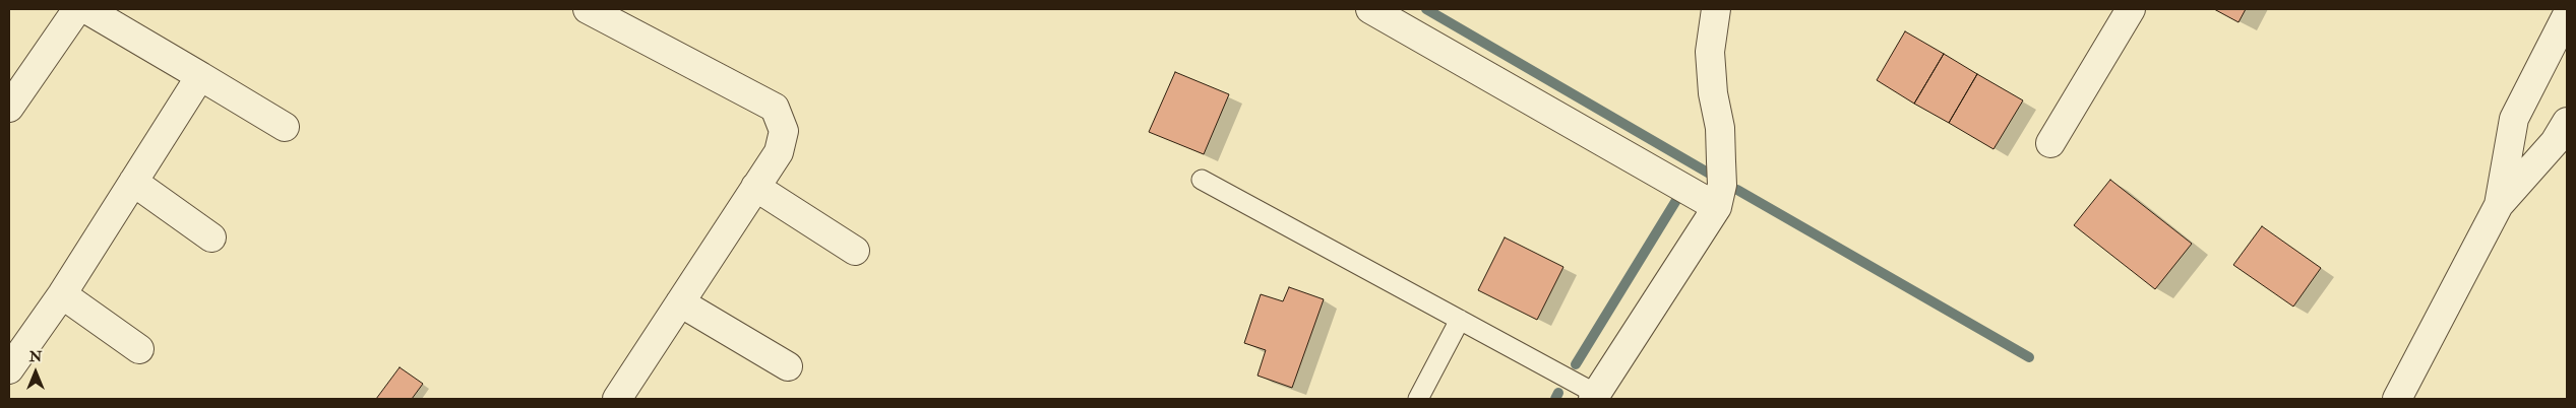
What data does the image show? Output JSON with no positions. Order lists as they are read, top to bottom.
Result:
{
  "north": "top"
}
